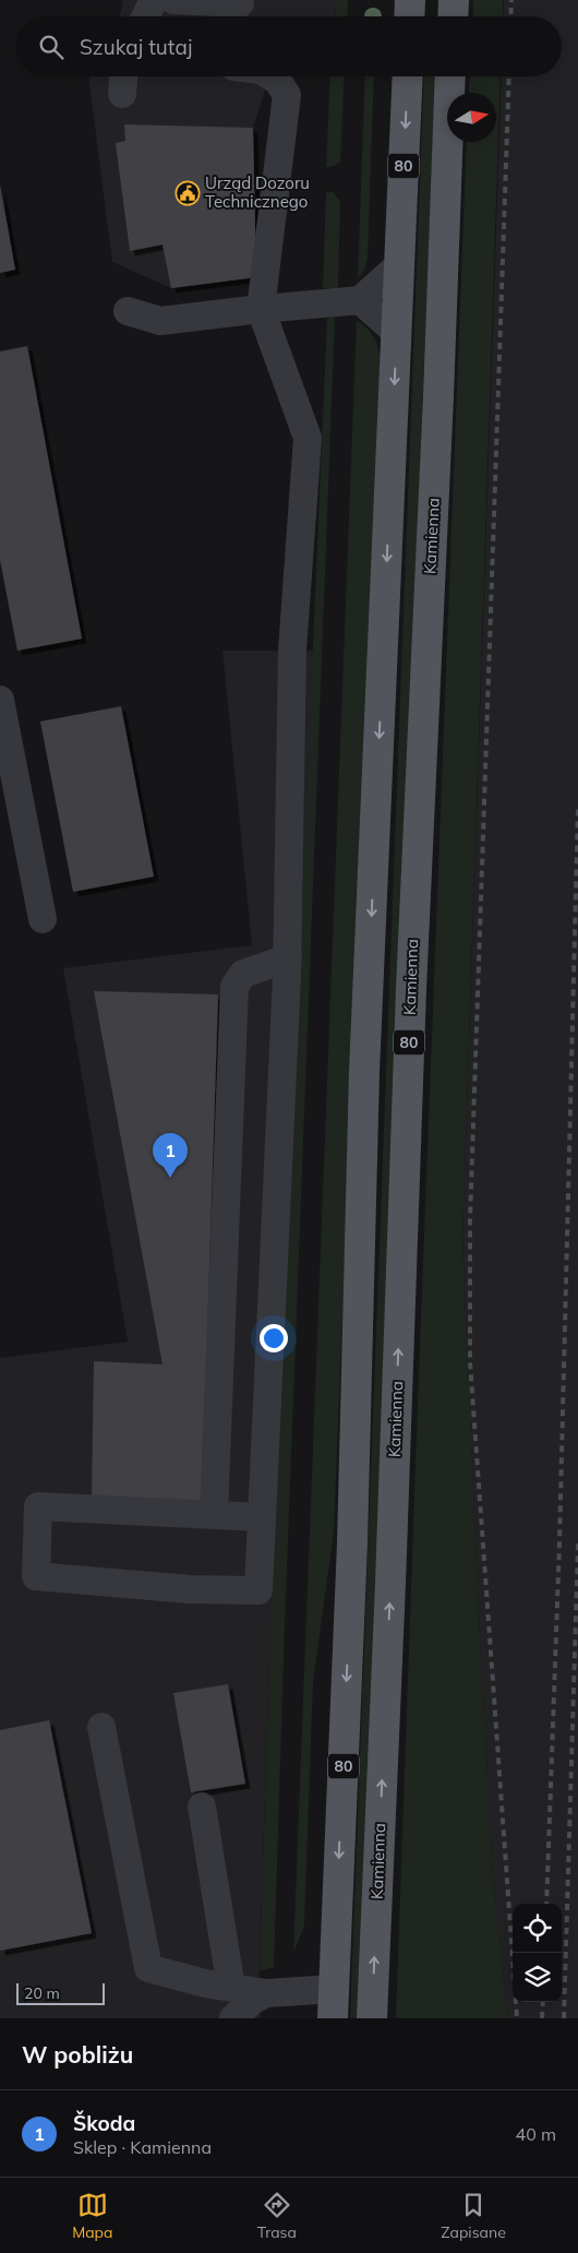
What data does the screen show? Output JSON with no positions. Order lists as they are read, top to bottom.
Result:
{
  "streets": {
    "main road": ["80", "Kamienna"]
  },
  "places": {
    "public building": ["Urząd Dozoru Technicznego"]
  },
  "scale_bar": "20 m",
  "north": "right",
  "page": {
    "search": "Szukaj tutaj",
    "pins": "1",
    "scale": "20 m",
    "heading": "W pobliżu",
    "list": [
      {
        "mark": "1",
        "name": "Škoda",
        "note": "Sklep · Kamienna",
        "value": "40 m"
      }
    ],
    "nav": ["Mapa", "Trasa", "Zapisane"]
  }
}
